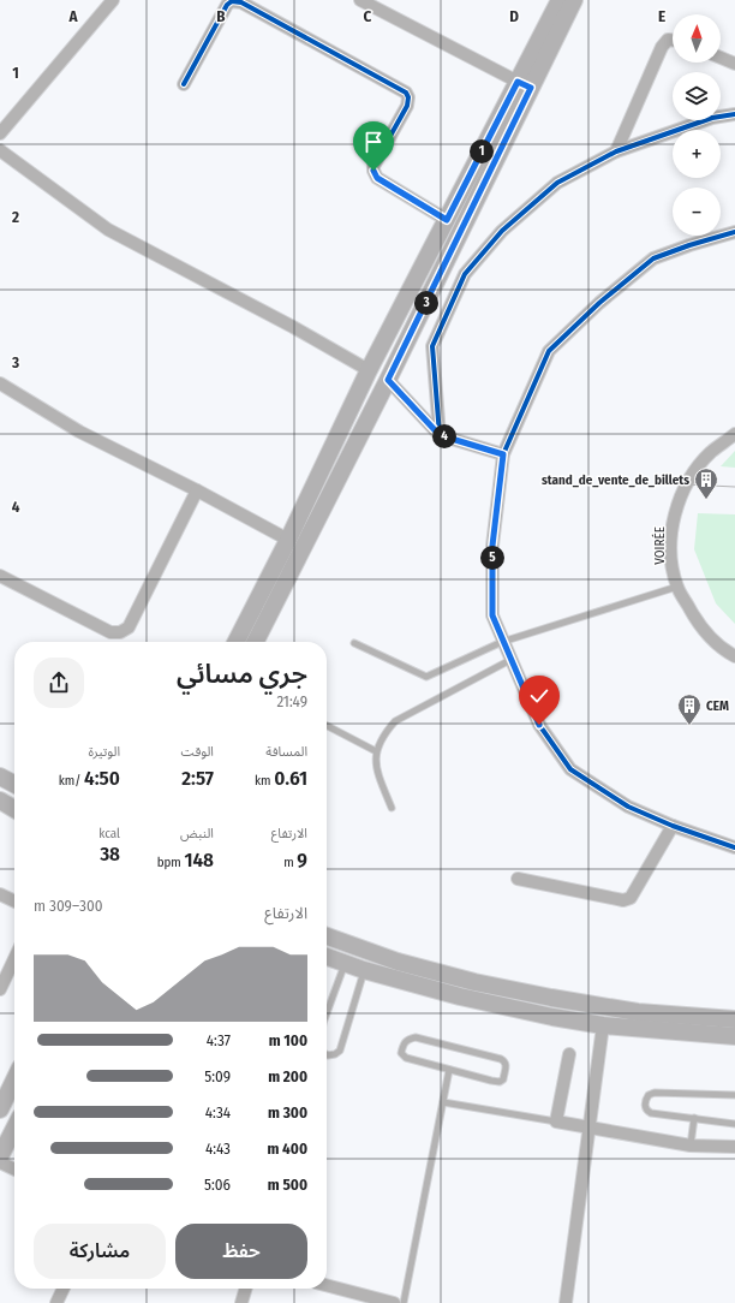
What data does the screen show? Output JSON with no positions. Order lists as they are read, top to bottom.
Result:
{
  "streets": {
    "street": ["VOIRÉE"]
  },
  "places": {
    "building": ["stand_de_vente_de_billets", "CEM"]
  },
  "north": "top",
  "page": {
    "map_buttons": ["+", "−"],
    "pins": [
      "1",
      "3",
      "4",
      "5"
    ],
    "heading": ["جري مسائي", "21:49"],
    "stats": [
      ["المسافة", "0.61 km"],
      ["الوقت", "2:57"],
      ["الوتيرة", "4:50 /km"],
      ["الارتفاع", "9 m"],
      ["النبض", "148 bpm"],
      ["kcal", "38"]
    ],
    "chart": ["الارتفاع", "300–309 m"],
    "list": [
      {
        "name": "100 m",
        "note": "4:37"
      },
      {
        "name": "200 m",
        "note": "5:09"
      },
      {
        "name": "300 m",
        "note": "4:34"
      },
      {
        "name": "400 m",
        "note": "4:43"
      },
      {
        "name": "500 m",
        "note": "5:06"
      }
    ],
    "buttons": ["حفظ", "مشاركة"]
  },
  "grid": {
    "columns": [
      "A",
      "B",
      "C",
      "D",
      "E"
    ],
    "rows": [
      "1",
      "2",
      "3",
      "4"
    ]
  }
}
